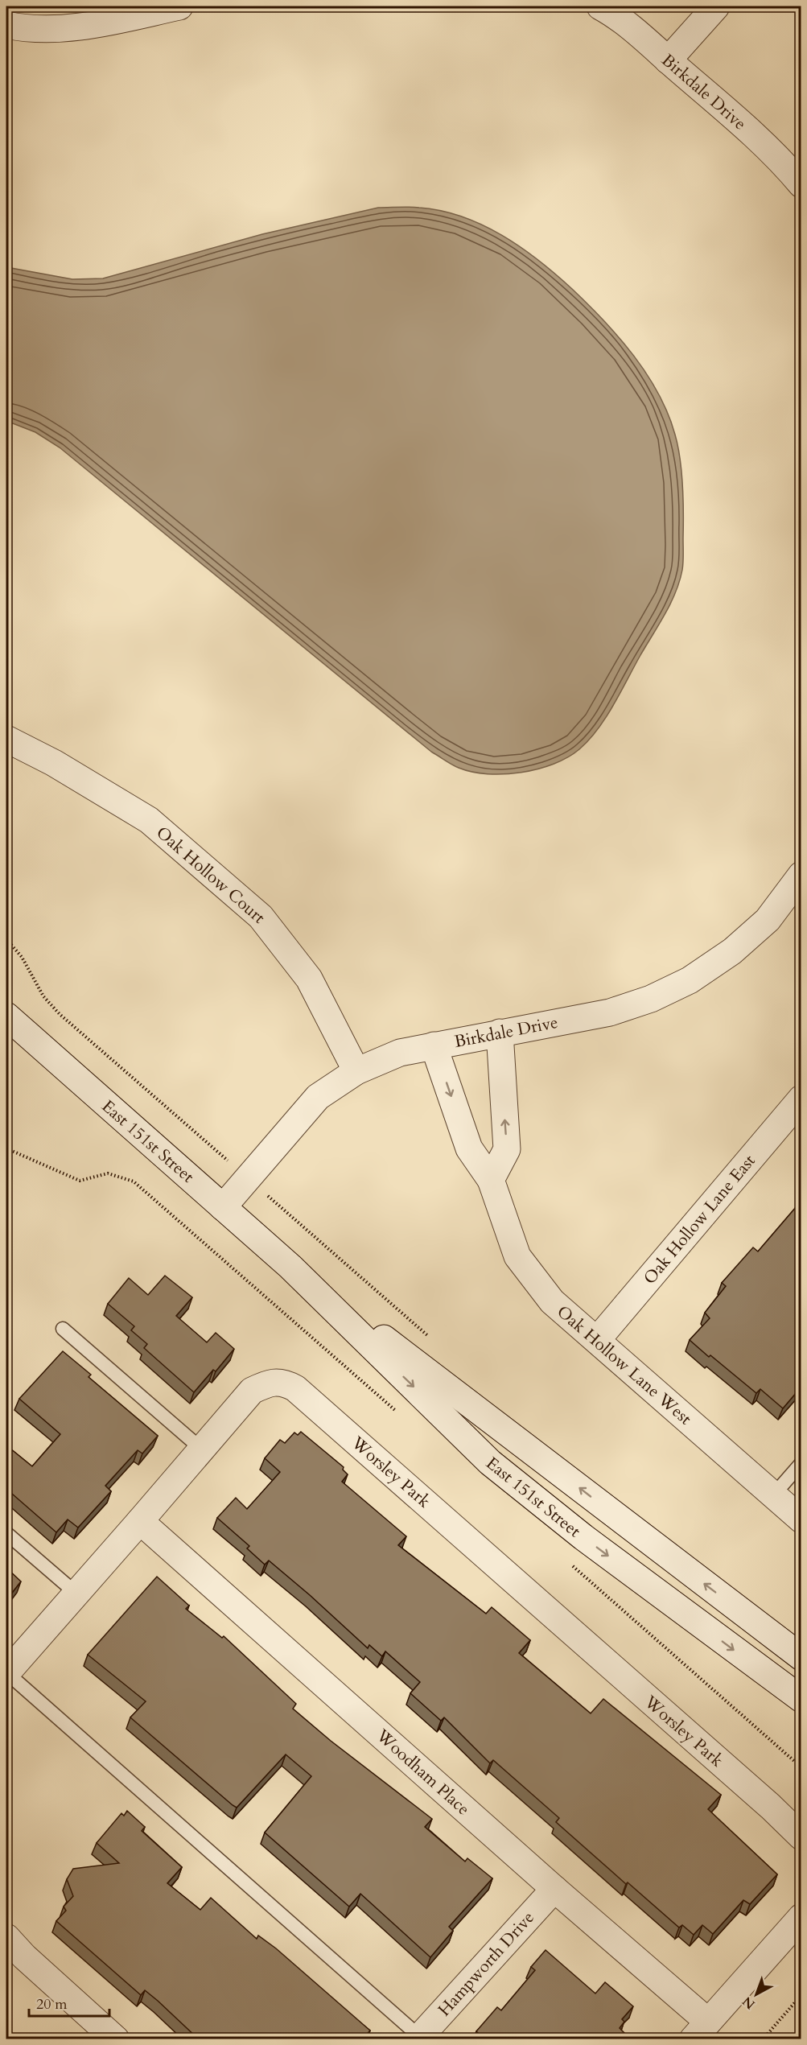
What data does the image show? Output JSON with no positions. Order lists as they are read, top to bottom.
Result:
{
  "streets": {
    "street": [
      "Birkdale Drive",
      "Oak Hollow Court",
      "East 151st Street",
      "Oak Hollow Lane East",
      "Oak Hollow Lane West",
      "Worsley Park",
      "Woodham Place",
      "Hampworth Drive"
    ]
  },
  "crossings": [
    ["Birkdale Drive", "Oak Hollow Court"],
    ["Birkdale Drive", "East 151st Street"],
    ["Birkdale Drive", "Oak Hollow Lane West"],
    ["Oak Hollow Lane East", "Oak Hollow Lane West"],
    ["Worsley Park", "Woodham Place"],
    ["Woodham Place", "Hampworth Drive"]
  ],
  "scale_bar": "20 m",
  "north": "bottom left"
}
